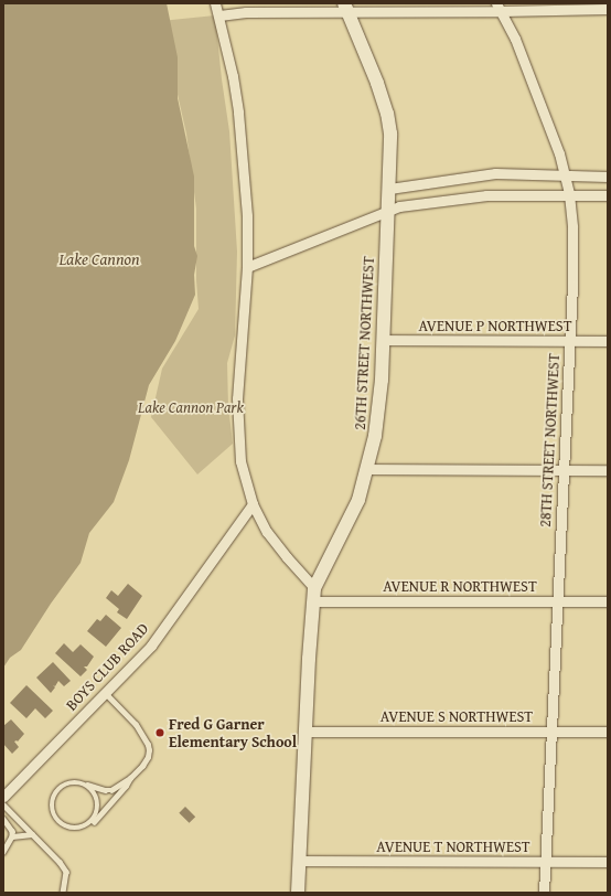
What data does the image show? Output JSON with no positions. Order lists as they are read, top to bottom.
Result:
{
  "streets": {
    "street": [
      "AVENUE P NORTHWEST",
      "26TH STREET NORTHWEST",
      "28TH STREET NORTHWEST",
      "AVENUE R NORTHWEST",
      "BOYS CLUB ROAD",
      "AVENUE S NORTHWEST",
      "AVENUE T NORTHWEST"
    ]
  },
  "crossings": [
    ["AVENUE P NORTHWEST", "26TH STREET NORTHWEST"],
    ["AVENUE P NORTHWEST", "28TH STREET NORTHWEST"],
    ["26TH STREET NORTHWEST", "AVENUE R NORTHWEST"],
    ["26TH STREET NORTHWEST", "AVENUE S NORTHWEST"],
    ["26TH STREET NORTHWEST", "AVENUE T NORTHWEST"],
    ["28TH STREET NORTHWEST", "AVENUE R NORTHWEST"],
    ["28TH STREET NORTHWEST", "AVENUE S NORTHWEST"],
    ["28TH STREET NORTHWEST", "AVENUE T NORTHWEST"]
  ],
  "water": ["Lake Cannon"],
  "parks": ["Lake Cannon Park"],
  "places": ["Fred G Garner Elementary School"]
}
